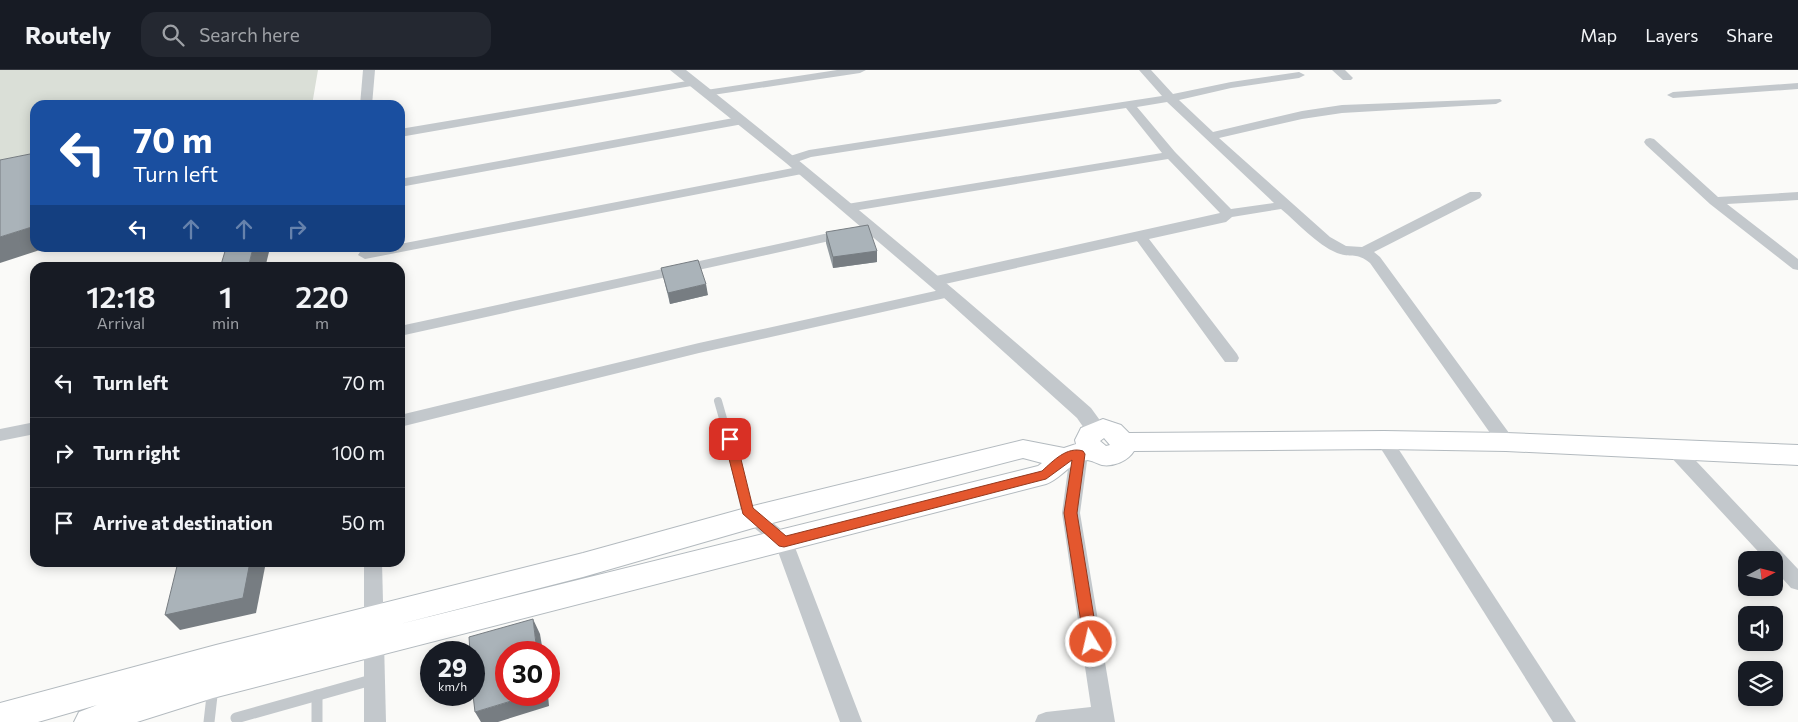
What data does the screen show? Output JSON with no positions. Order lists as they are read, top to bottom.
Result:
{
  "north": "right",
  "page": {
    "header": "Routely",
    "search": "Search here",
    "nav": ["Map", "Layers", "Share"],
    "turn": ["70 m", "Turn left"],
    "eta": [
      "12:18",
      "Arrival",
      "1",
      "min",
      "220",
      "m"
    ],
    "list": [
      {
        "name": "Turn left",
        "value": "70 m"
      },
      {
        "name": "Turn right",
        "value": "100 m"
      },
      {
        "name": "Arrive at destination",
        "value": "50 m"
      }
    ],
    "speed": "29 km/h",
    "limit": "30"
  }
}
